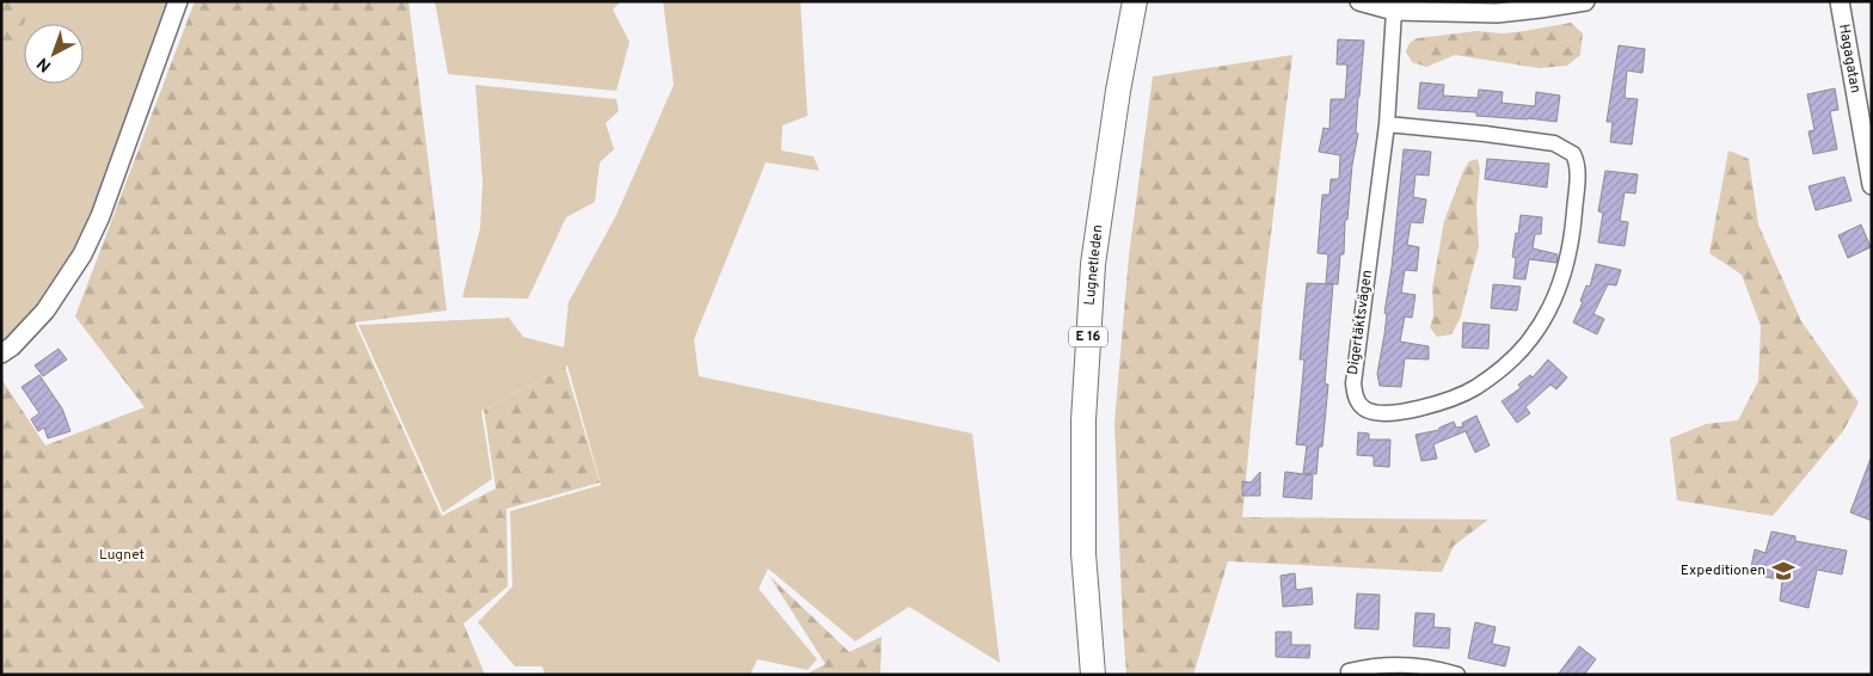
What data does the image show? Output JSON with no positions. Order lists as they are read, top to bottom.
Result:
{
  "streets": {
    "highway": ["Lugnetleden", "E 16"],
    "street": ["Hagagatan", "Digertäktsvägen"]
  },
  "parks": ["Lugnet"],
  "places": {
    "school or university": ["Expeditionen"]
  },
  "north": "bottom left"
}
